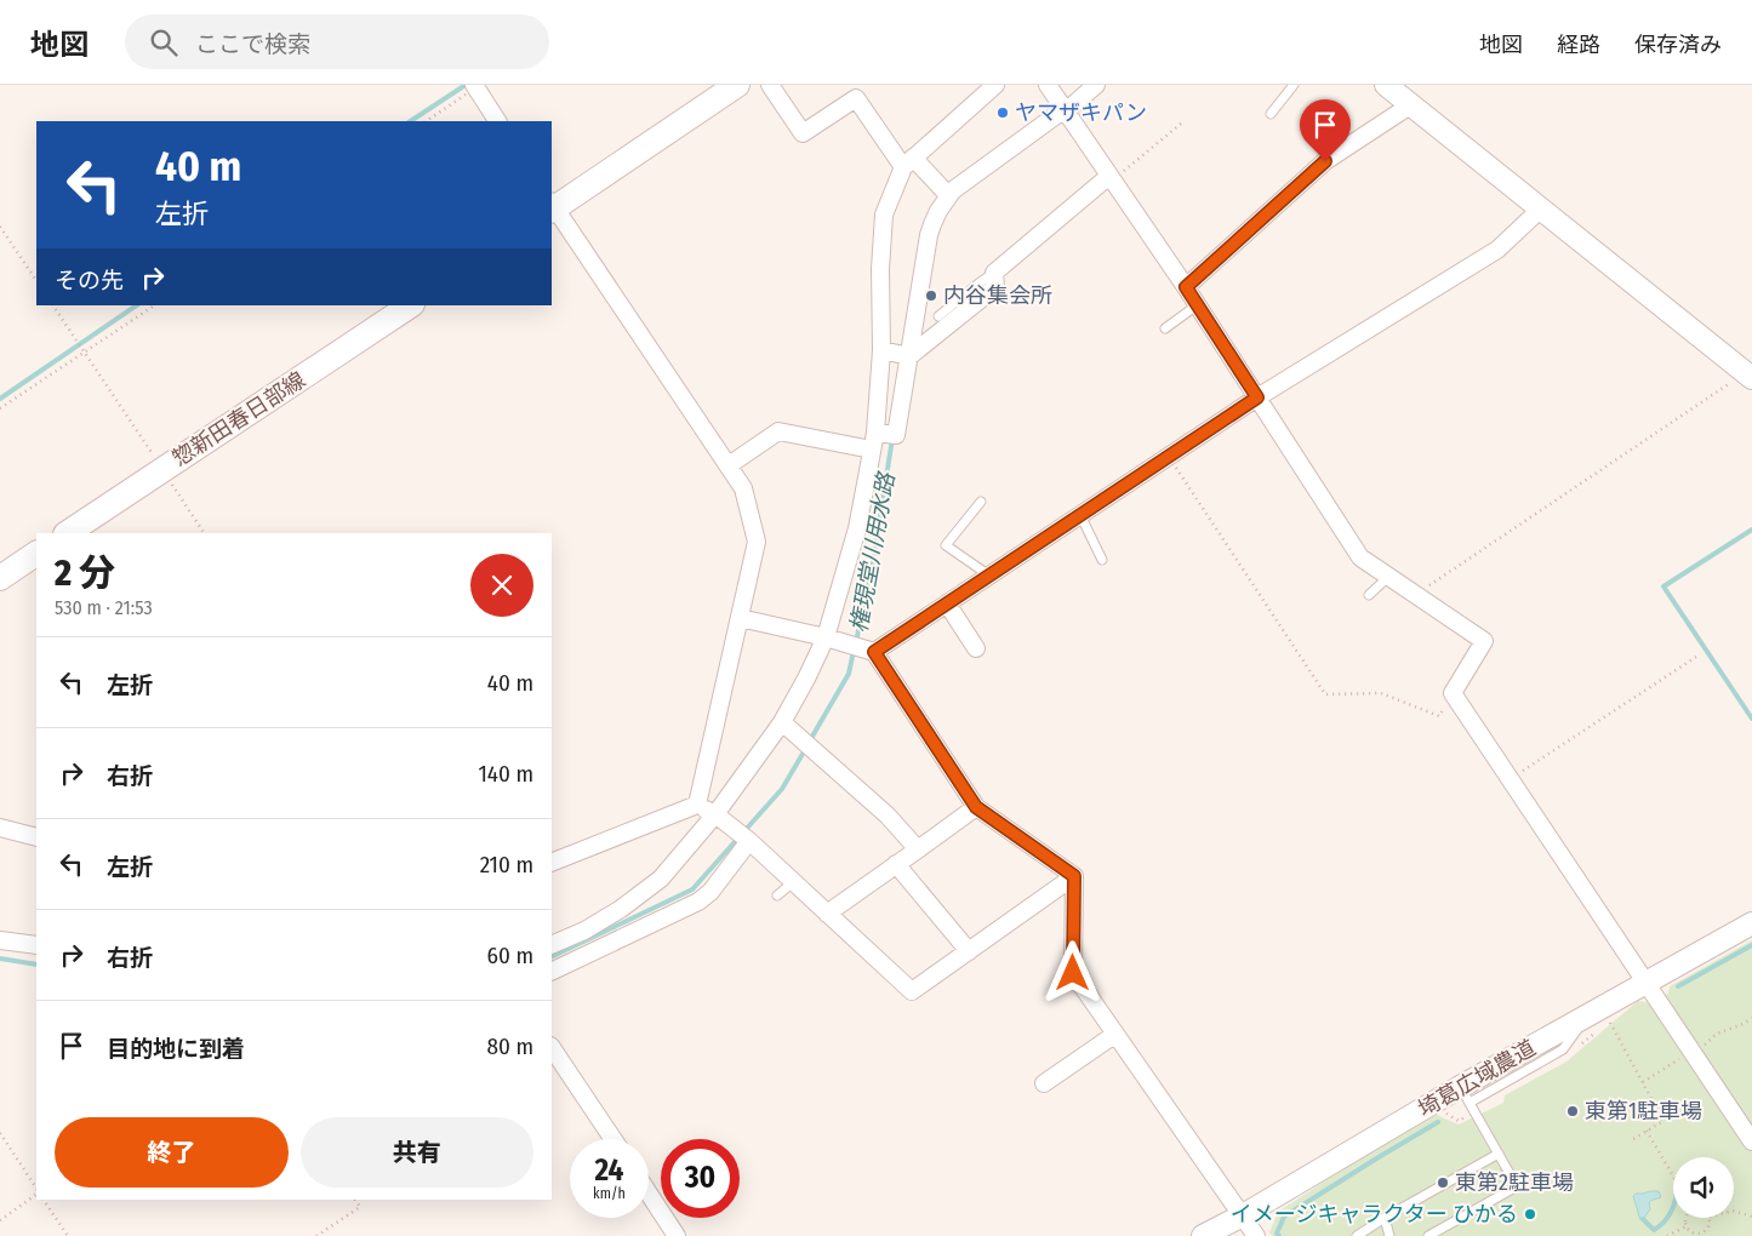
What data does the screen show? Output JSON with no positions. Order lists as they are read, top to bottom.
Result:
{
  "streets": {
    "main road": ["惣新田春日部線"],
    "street": ["埼葛広域農道"]
  },
  "water": ["権現堂川用水路"],
  "places": [
    "ヤマザキパン",
    "内谷集会所",
    "東第1駐車場",
    "東第2駐車場",
    "イメージキャラクター ひかる"
  ],
  "page": {
    "header": "地図",
    "search": "ここで検索",
    "nav": ["地図", "経路", "保存済み"],
    "turn": ["40 m", "左折"],
    "then": "その先",
    "heading": ["2 分", "530 m · 21:53"],
    "list": [
      {
        "name": "左折",
        "value": "40 m"
      },
      {
        "name": "右折",
        "value": "140 m"
      },
      {
        "name": "左折",
        "value": "210 m"
      },
      {
        "name": "右折",
        "value": "60 m"
      },
      {
        "name": "目的地に到着",
        "value": "80 m"
      }
    ],
    "buttons": ["終了", "共有"],
    "speed": "24 km/h",
    "limit": "30"
  }
}
